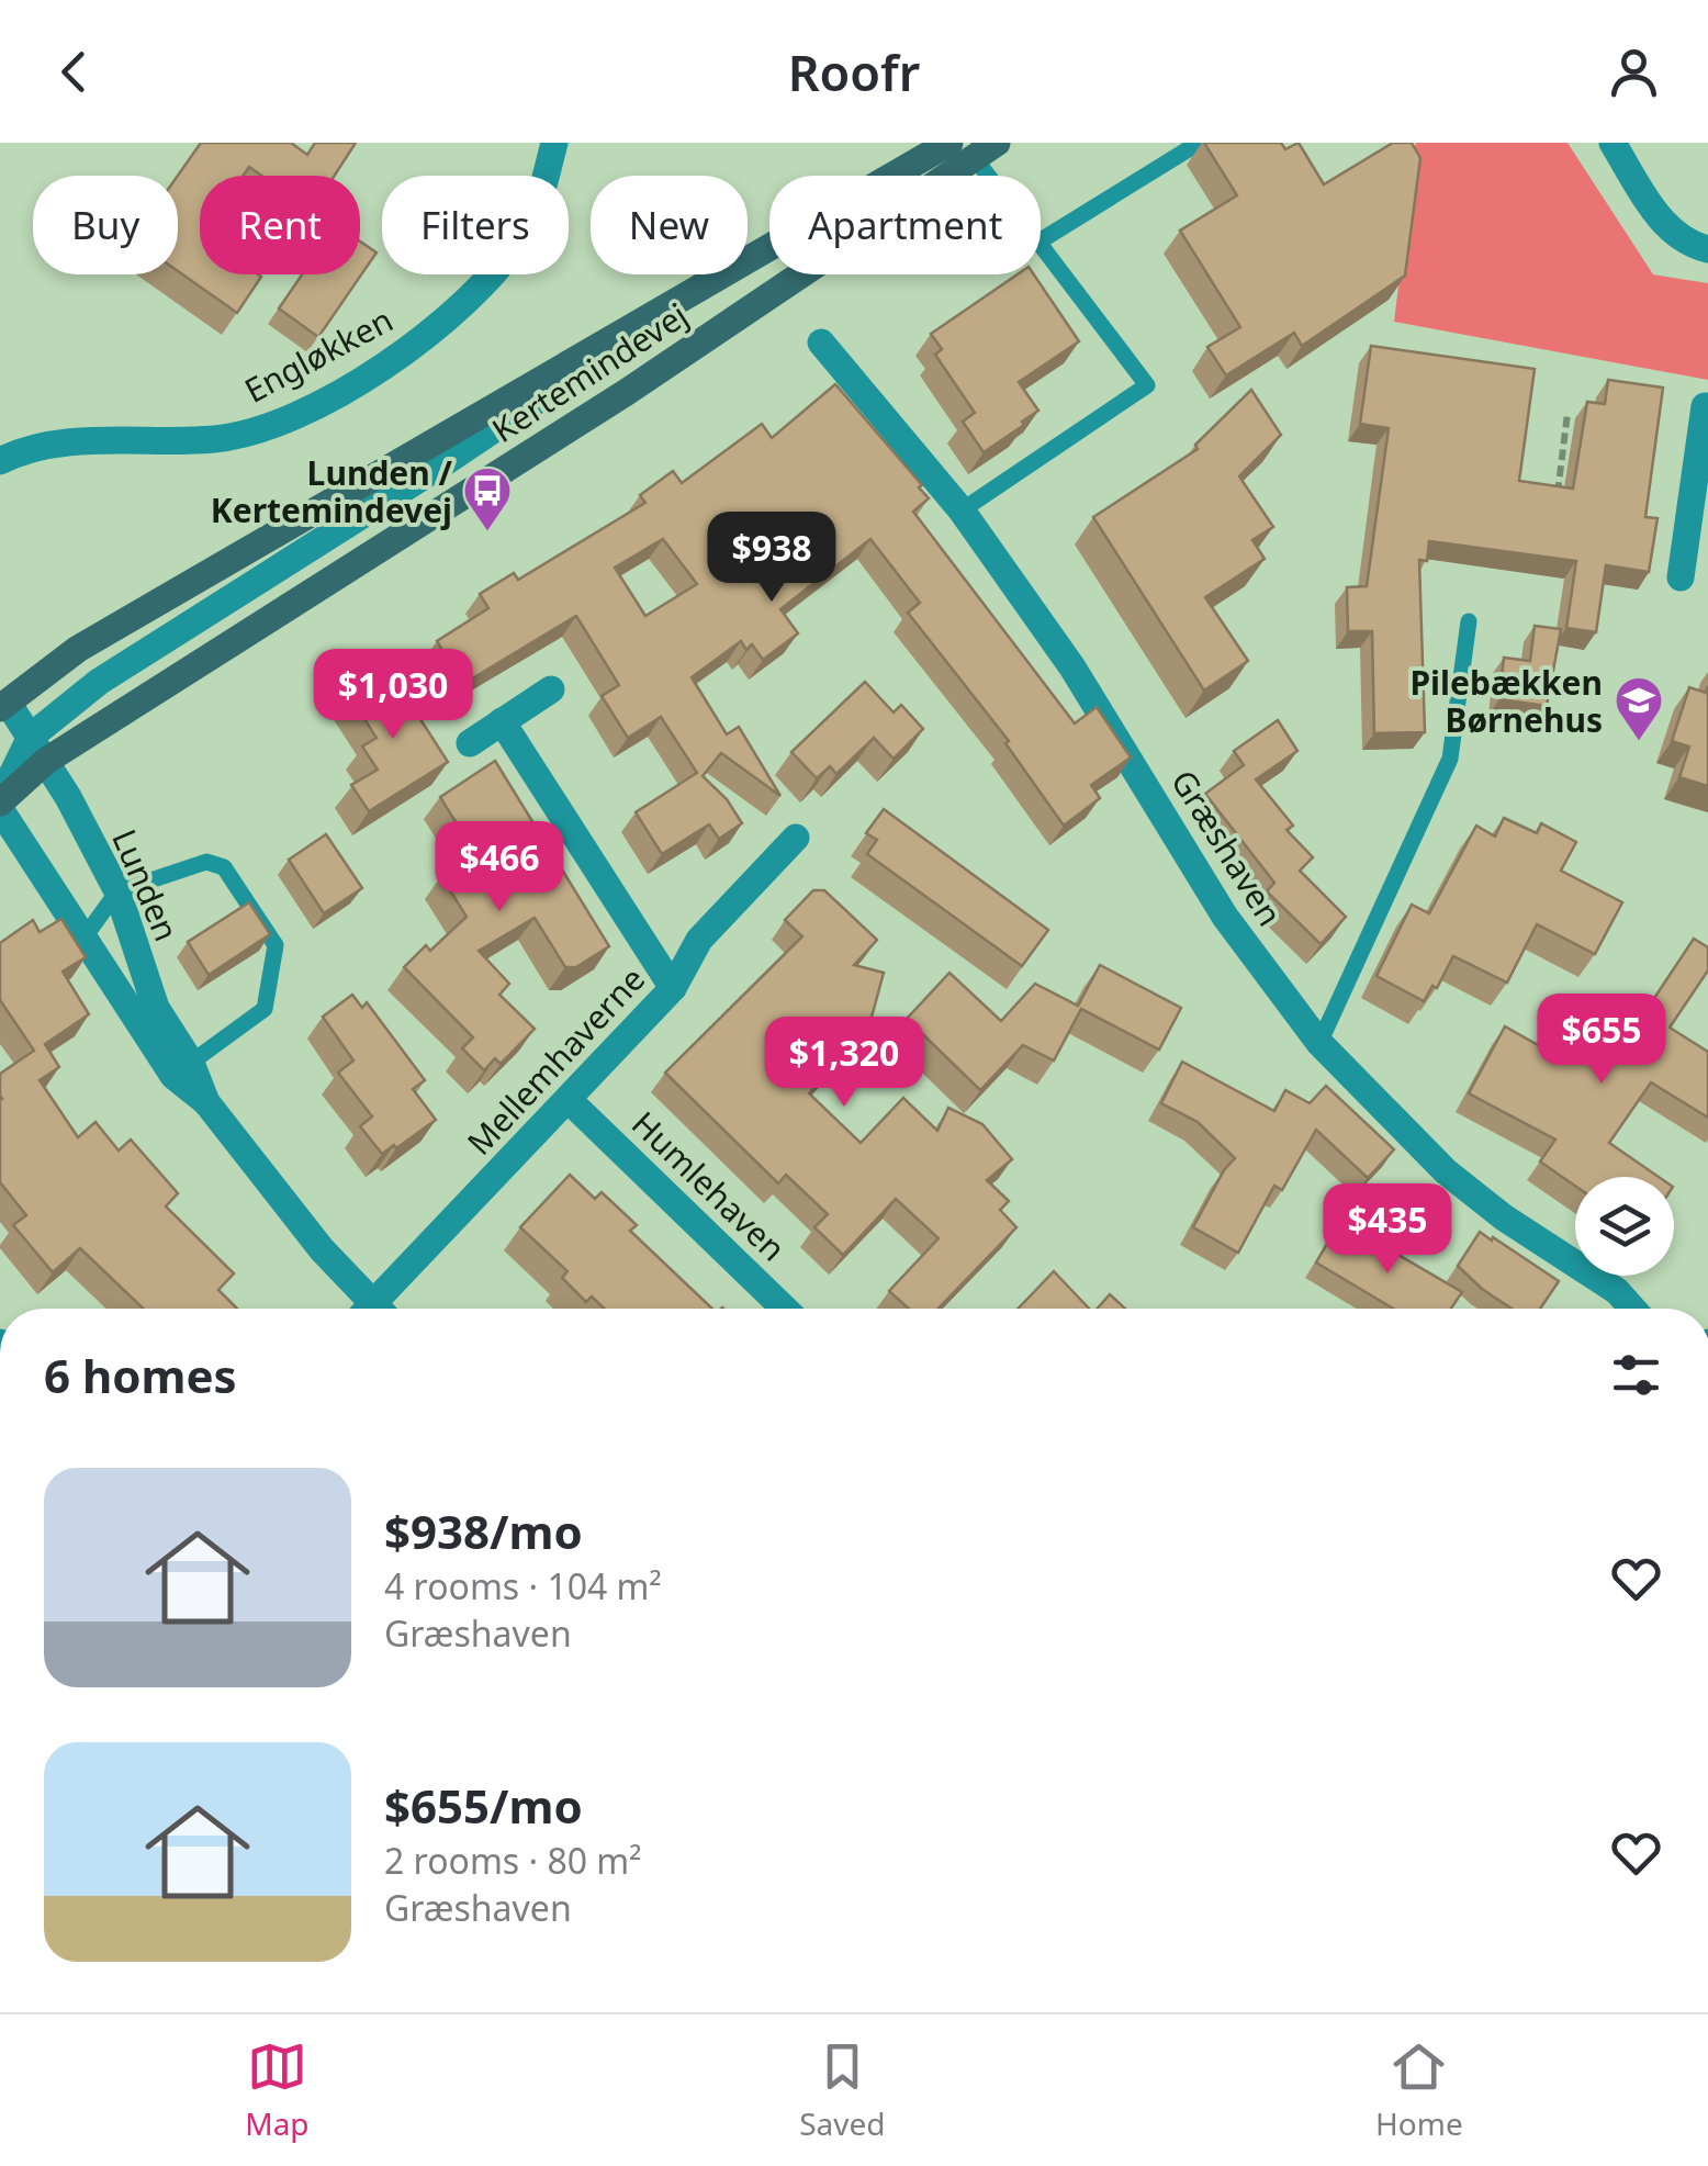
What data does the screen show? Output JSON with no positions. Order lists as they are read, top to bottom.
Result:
{
  "streets": {
    "main road": ["Kertemindevej"],
    "street": [
      "Engløkken",
      "Græshaven",
      "Lunden",
      "Mellemhaverne",
      "Humlehaven"
    ]
  },
  "crossings": [
    ["Kertemindevej", "Lunden"],
    ["Mellemhaverne", "Humlehaven"]
  ],
  "places": {
    "bus stop": ["Lunden / Kertemindevej"],
    "school or university": ["Pilebækken Børnehus"]
  },
  "page": {
    "header": "Roofr",
    "chip": [
      "Buy",
      "Rent",
      "Filters",
      "New",
      "Apartment"
    ],
    "price": [
      "$938",
      "$1,030",
      "$466",
      "$655",
      "$1,320",
      "$435"
    ],
    "heading": "6 homes",
    "list": [
      {
        "name": "$938/mo",
        "note": "4 rooms · 104 m² · Græshaven"
      },
      {
        "name": "$655/mo",
        "note": "2 rooms · 80 m² · Græshaven"
      }
    ],
    "tabs": ["Map", "Saved", "Home"]
  }
}
